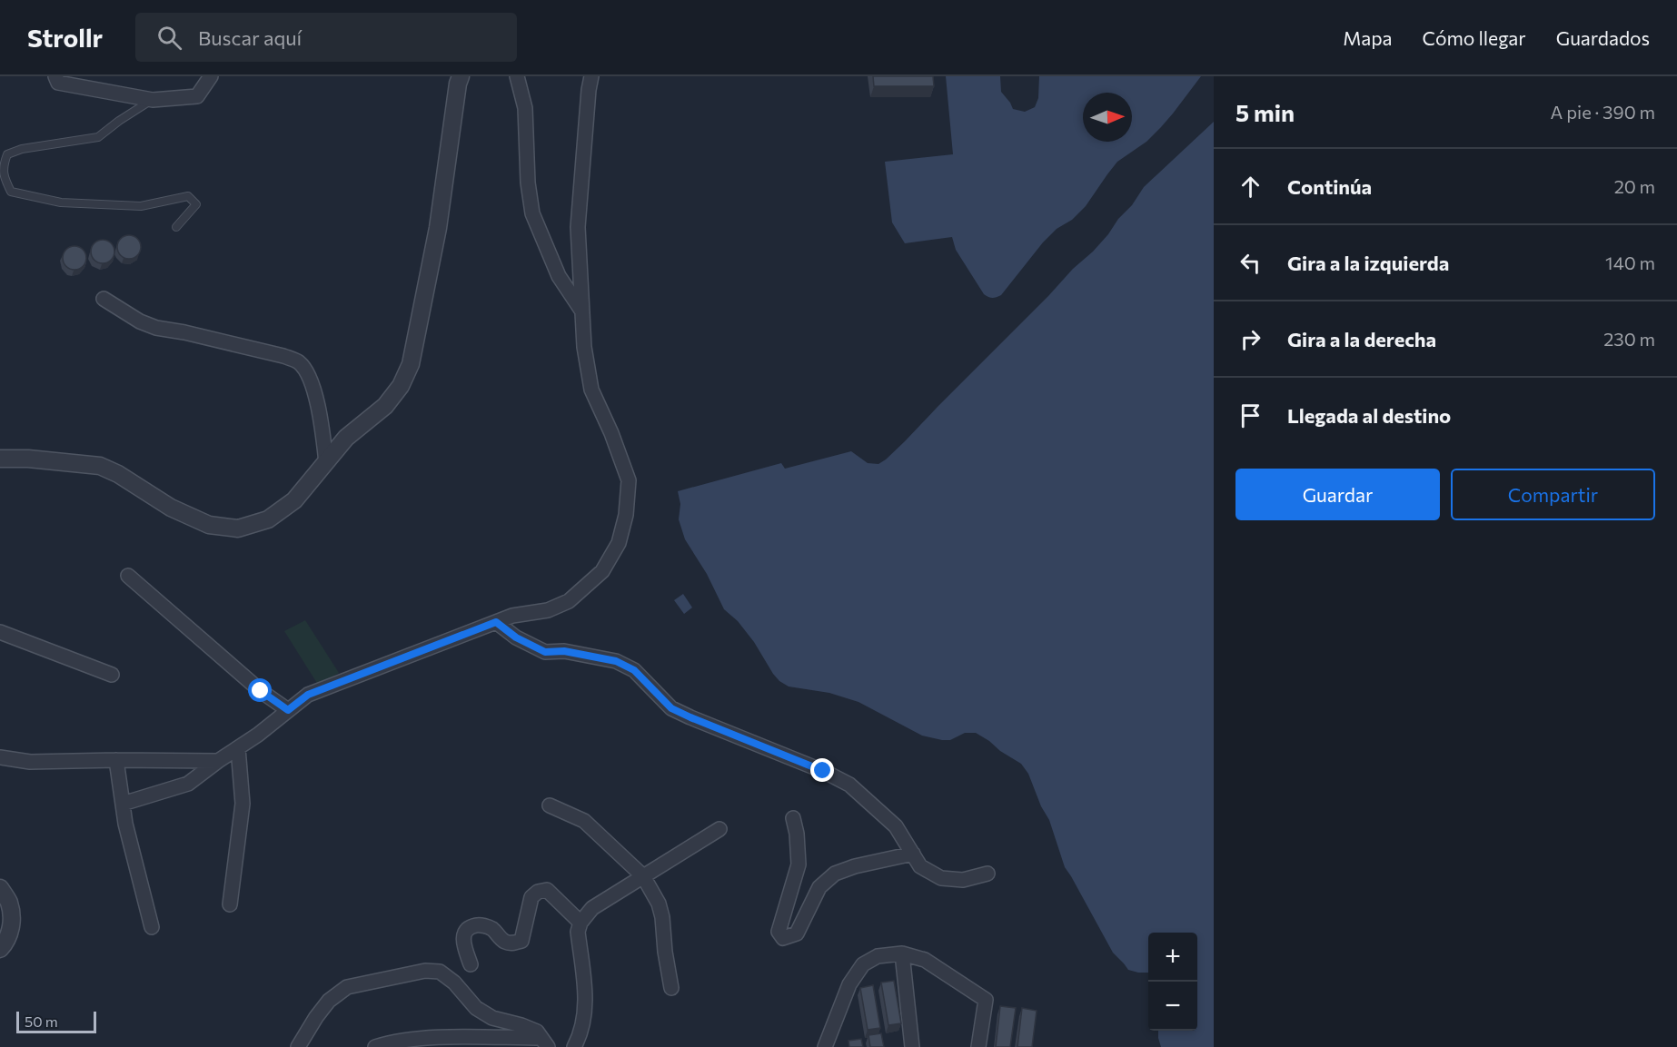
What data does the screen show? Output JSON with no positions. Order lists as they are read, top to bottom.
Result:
{
  "scale_bar": "50 m",
  "north": "right",
  "page": {
    "header": "Strollr",
    "search": "Buscar aquí",
    "nav": ["Mapa", "Cómo llegar", "Guardados"],
    "heading": ["5 min", "A pie · 390 m"],
    "list": [
      ["Continúa", "20 m"],
      ["Gira a la izquierda", "140 m"],
      ["Gira a la derecha", "230 m"],
      "Llegada al destino"
    ],
    "buttons": ["Guardar", "Compartir"],
    "map_buttons": ["+", "−"],
    "scale": "50 m"
  }
}
